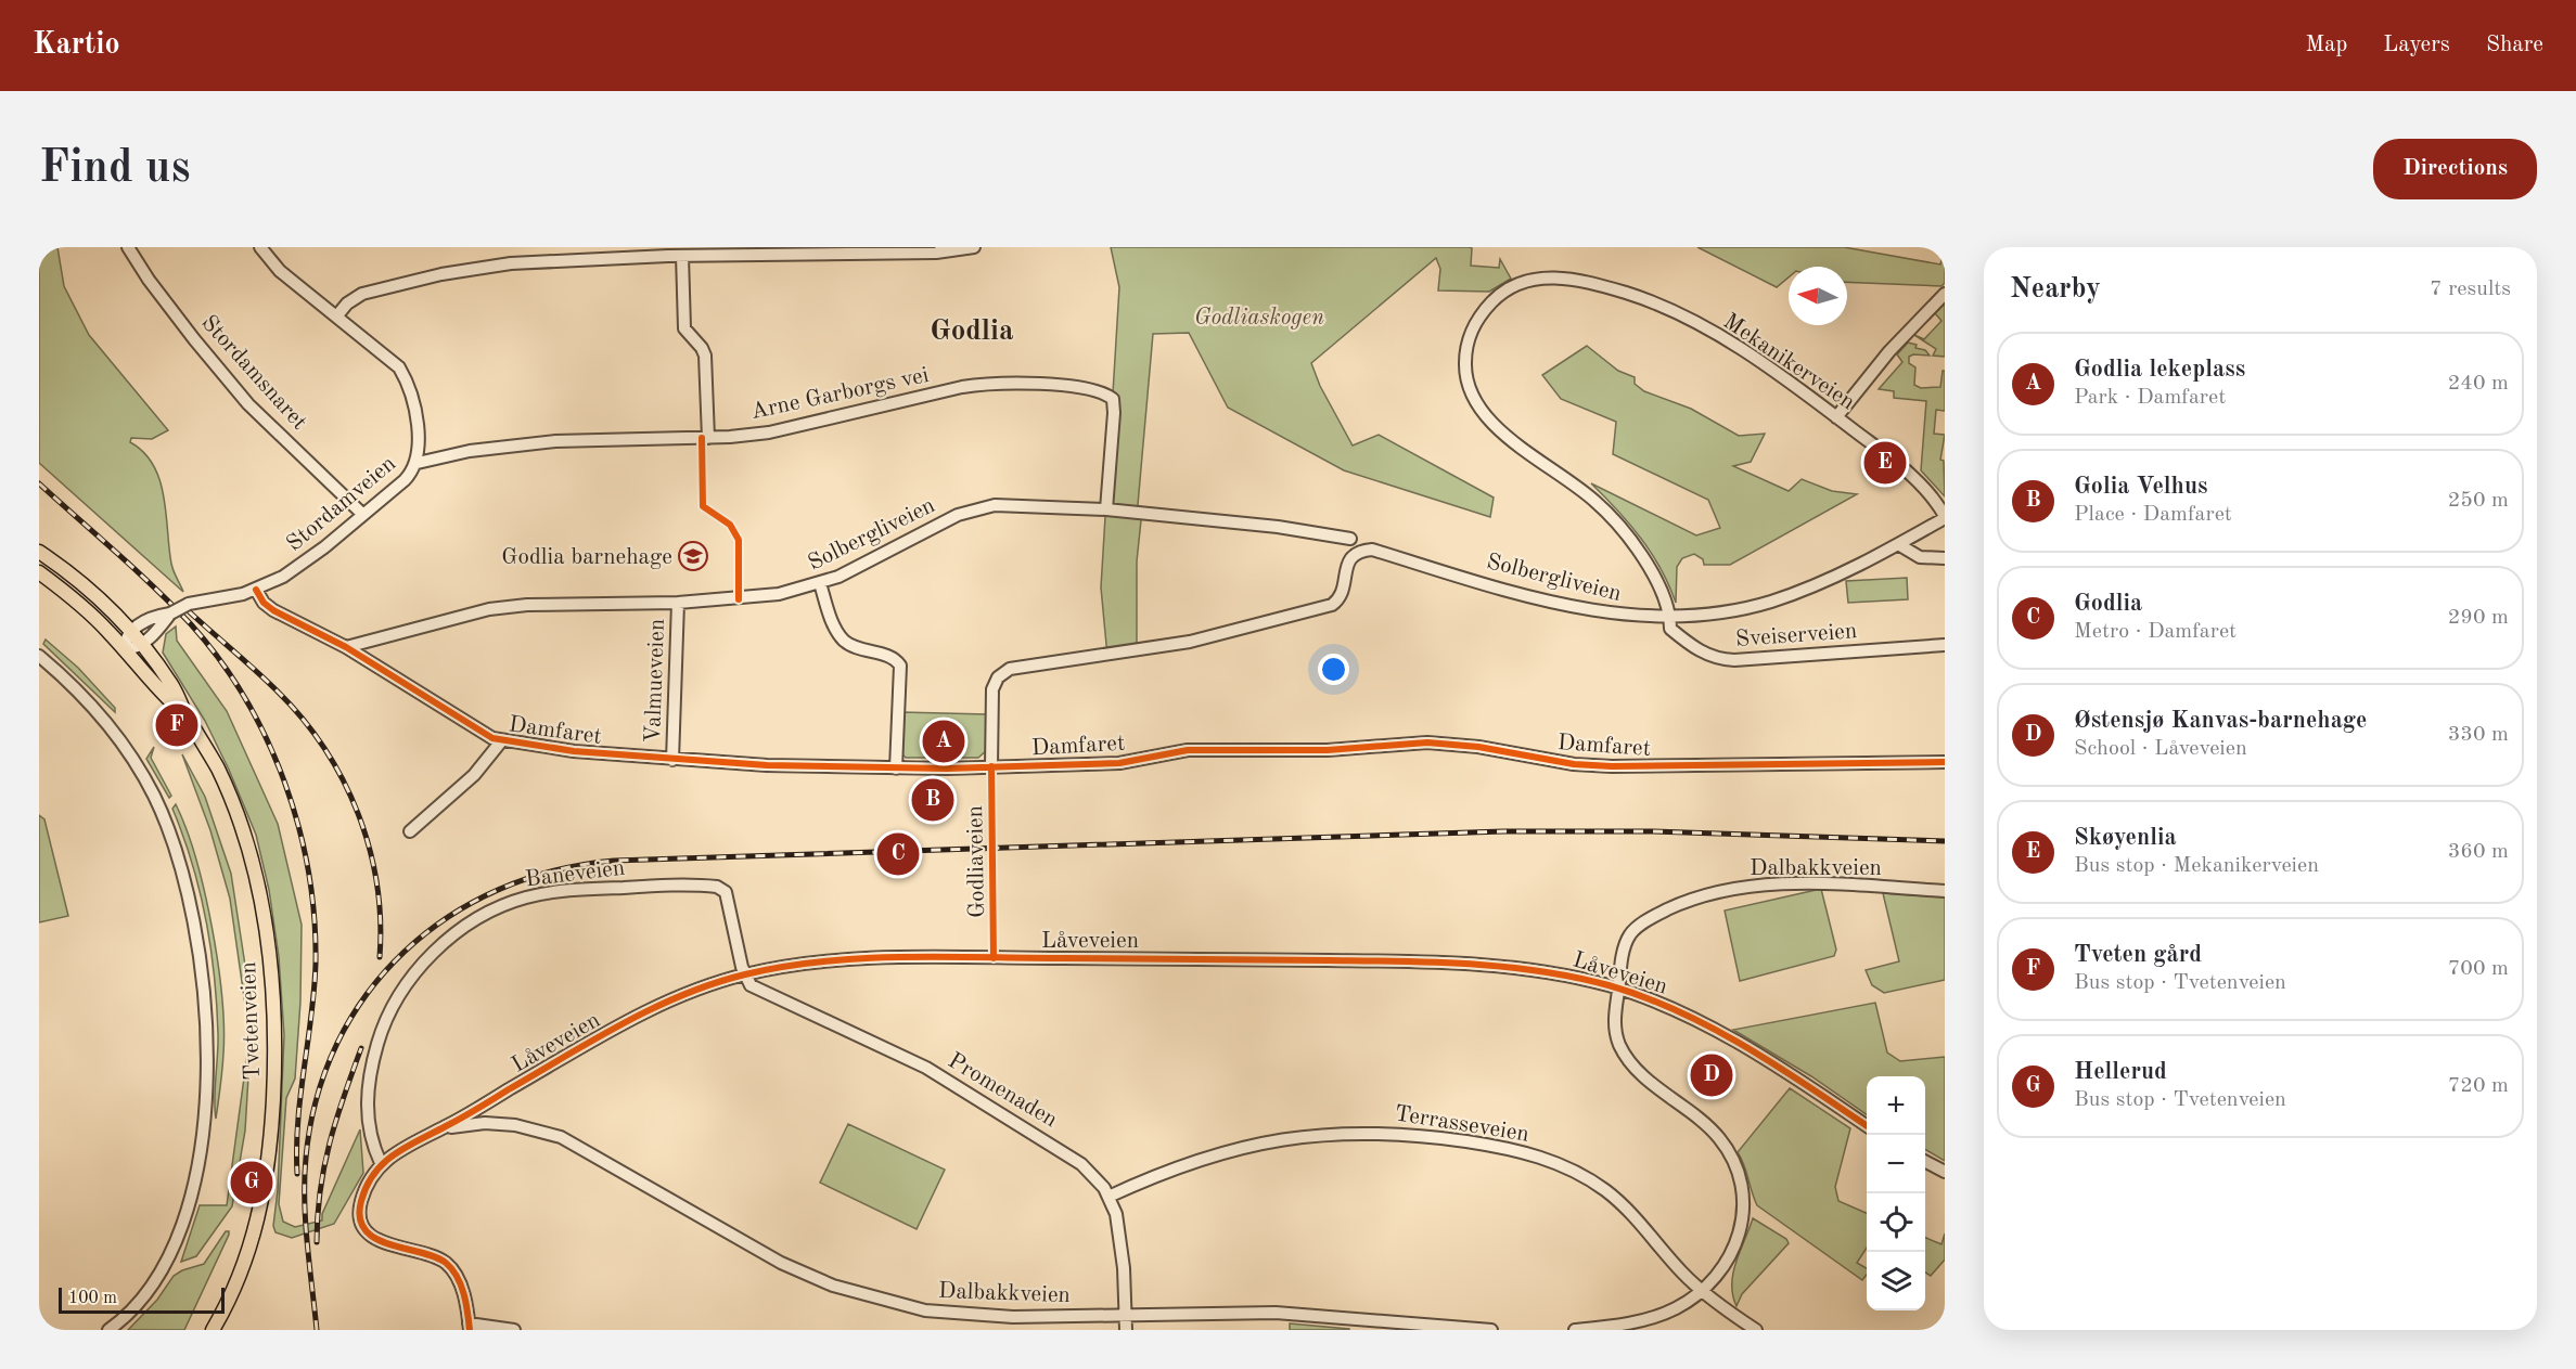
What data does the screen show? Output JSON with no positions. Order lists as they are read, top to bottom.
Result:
{
  "streets": {
    "main road": ["Tvetenveien"],
    "street": [
      "Mekanikerveien",
      "Stordamsnaret",
      "Arne Garborgs vei",
      "Stordamveien",
      "Solbergliveien",
      "Sveiserveien",
      "Valmueveien",
      "Damfaret",
      "Dalbakkveien",
      "Baneveien",
      "Låveveien",
      "Promenaden",
      "Terrasseveien"
    ],
    "cycle path": ["Godliaveien"]
  },
  "crossings": [
    ["Mekanikerveien", "Solbergliveien"],
    ["Mekanikerveien", "Sveiserveien"],
    ["Stordamsnaret", "Stordamveien"],
    ["Arne Garborgs vei", "Stordamveien"],
    ["Arne Garborgs vei", "Solbergliveien"],
    ["Stordamveien", "Damfaret"],
    ["Stordamveien", "Tvetenveien"],
    ["Solbergliveien", "Sveiserveien"],
    ["Solbergliveien", "Valmueveien"],
    ["Solbergliveien", "Damfaret"],
    ["Valmueveien", "Damfaret"],
    ["Dalbakkveien", "Låveveien"],
    ["Dalbakkveien", "Promenaden"],
    ["Dalbakkveien", "Terrasseveien"],
    ["Baneveien", "Låveveien"],
    ["Baneveien", "Promenaden"],
    ["Låveveien", "Promenaden"],
    ["Promenaden", "Terrasseveien"]
  ],
  "districts": ["Godlia"],
  "parks": ["Godliaskogen"],
  "places": {
    "school or university": ["Godlia barnehage"]
  },
  "scale_bar": "100 m",
  "north": "left",
  "page": {
    "header": "Kartio",
    "nav": ["Map", "Layers", "Share"],
    "buttons": "Directions",
    "title": "Find us",
    "heading": ["Nearby", "7 results"],
    "list": [
      {
        "mark": "A",
        "name": "Godlia lekeplass",
        "note": "Park · Damfaret",
        "value": "240 m"
      },
      {
        "mark": "B",
        "name": "Golia Velhus",
        "note": "Place · Damfaret",
        "value": "250 m"
      },
      {
        "mark": "C",
        "name": "Godlia",
        "note": "Metro · Damfaret",
        "value": "290 m"
      },
      {
        "mark": "D",
        "name": "Østensjø Kanvas-barnehage",
        "note": "School · Låveveien",
        "value": "330 m"
      },
      {
        "mark": "E",
        "name": "Skøyenlia",
        "note": "Bus stop · Mekanikerveien",
        "value": "360 m"
      },
      {
        "mark": "F",
        "name": "Tveten gård",
        "note": "Bus stop · Tvetenveien",
        "value": "700 m"
      },
      {
        "mark": "G",
        "name": "Hellerud",
        "note": "Bus stop · Tvetenveien",
        "value": "720 m"
      }
    ],
    "pins": [
      "E",
      "F",
      "A",
      "B",
      "C",
      "D",
      "G"
    ],
    "map_buttons": ["+", "−"],
    "scale": "100 m"
  }
}
